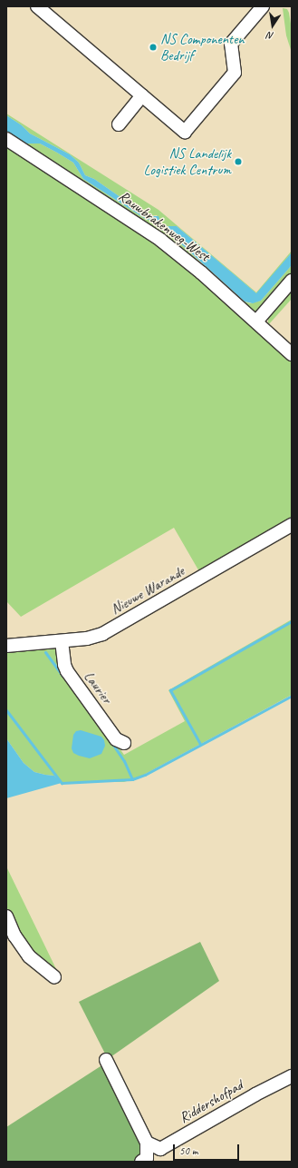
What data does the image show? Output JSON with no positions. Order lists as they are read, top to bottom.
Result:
{
  "streets": {
    "street": [
      "Rauwbrakenweg-West",
      "Nieuwe Warande",
      "Laurier",
      "Riddershofpad"
    ]
  },
  "crossings": [
    ["Nieuwe Warande", "Laurier"]
  ],
  "places": ["NS Componenten Bedrijf", "NS Landelijk Logistiek Centrum"],
  "scale_bar": "50 m",
  "north": "bottom"
}
